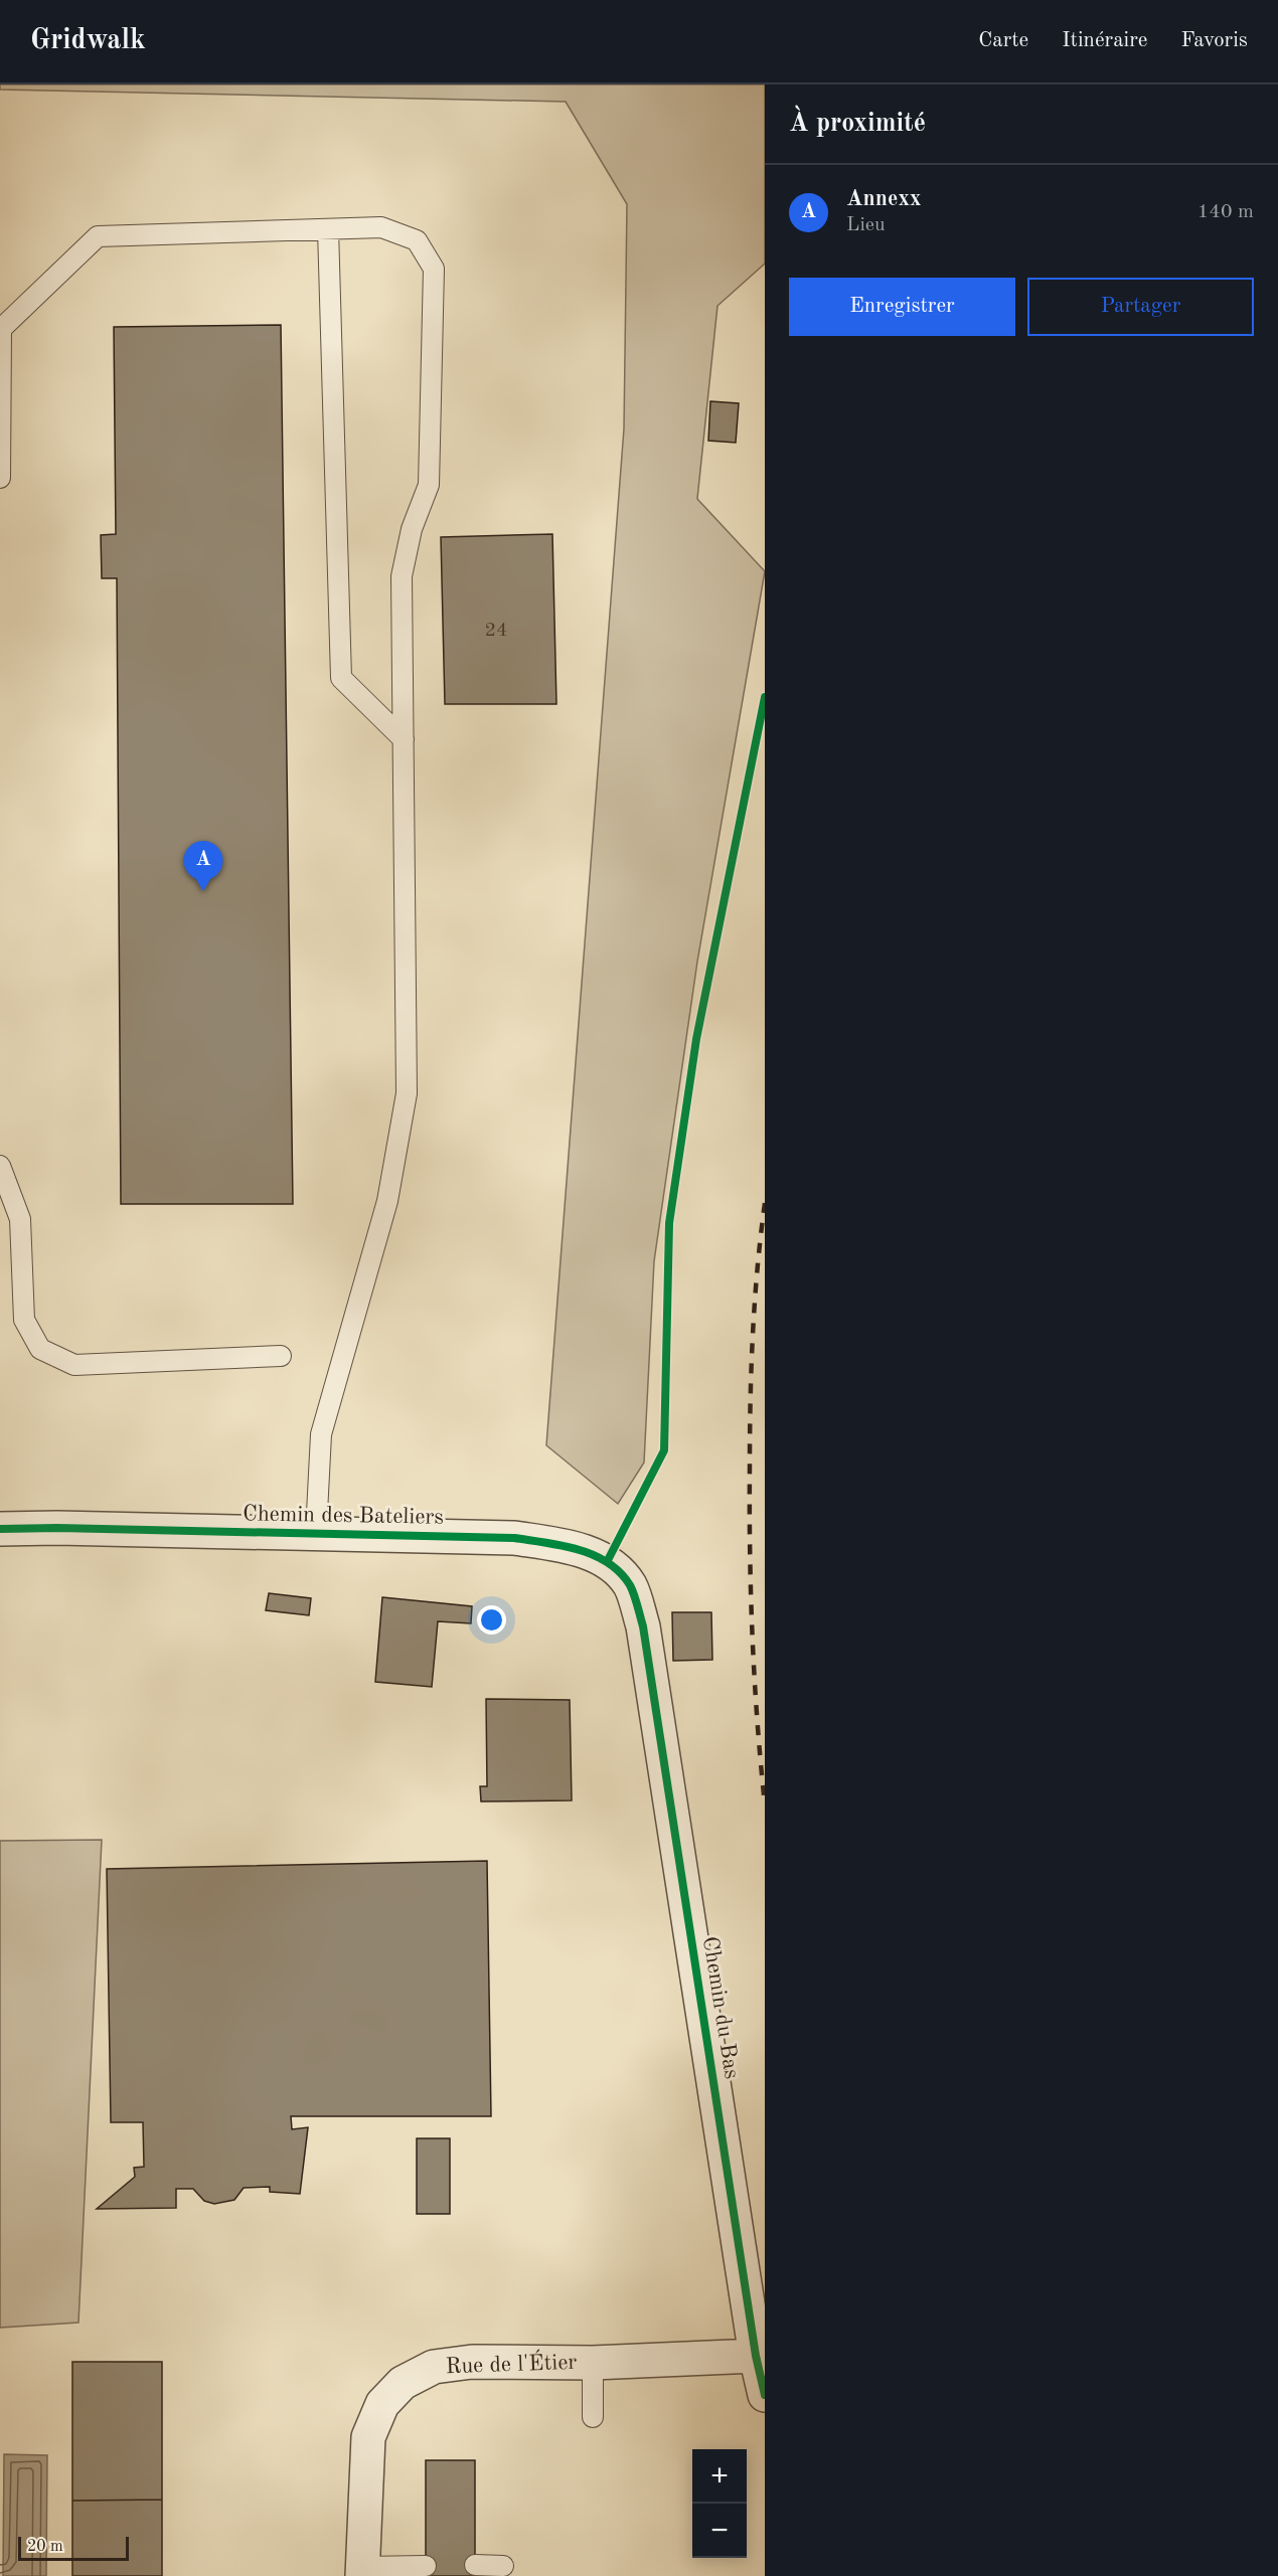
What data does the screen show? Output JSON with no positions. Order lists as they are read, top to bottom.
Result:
{
  "streets": {
    "street": ["Chemin des Bateliers", "Chemin du Bas", "Rue de l'Étier"]
  },
  "crossings": [
    ["Chemin des Bateliers", "Chemin du Bas"],
    ["Chemin du Bas", "Rue de l'Étier"]
  ],
  "house_numbers": ["24"],
  "scale_bar": "20 m",
  "page": {
    "header": "Gridwalk",
    "nav": ["Carte", "Itinéraire", "Favoris"],
    "heading": "À proximité",
    "list": [
      {
        "mark": "A",
        "name": "Annexx",
        "note": "Lieu",
        "value": "140 m"
      }
    ],
    "buttons": ["Enregistrer", "Partager"],
    "pins": "A",
    "map_buttons": ["+", "−"],
    "scale": "20 m"
  }
}
